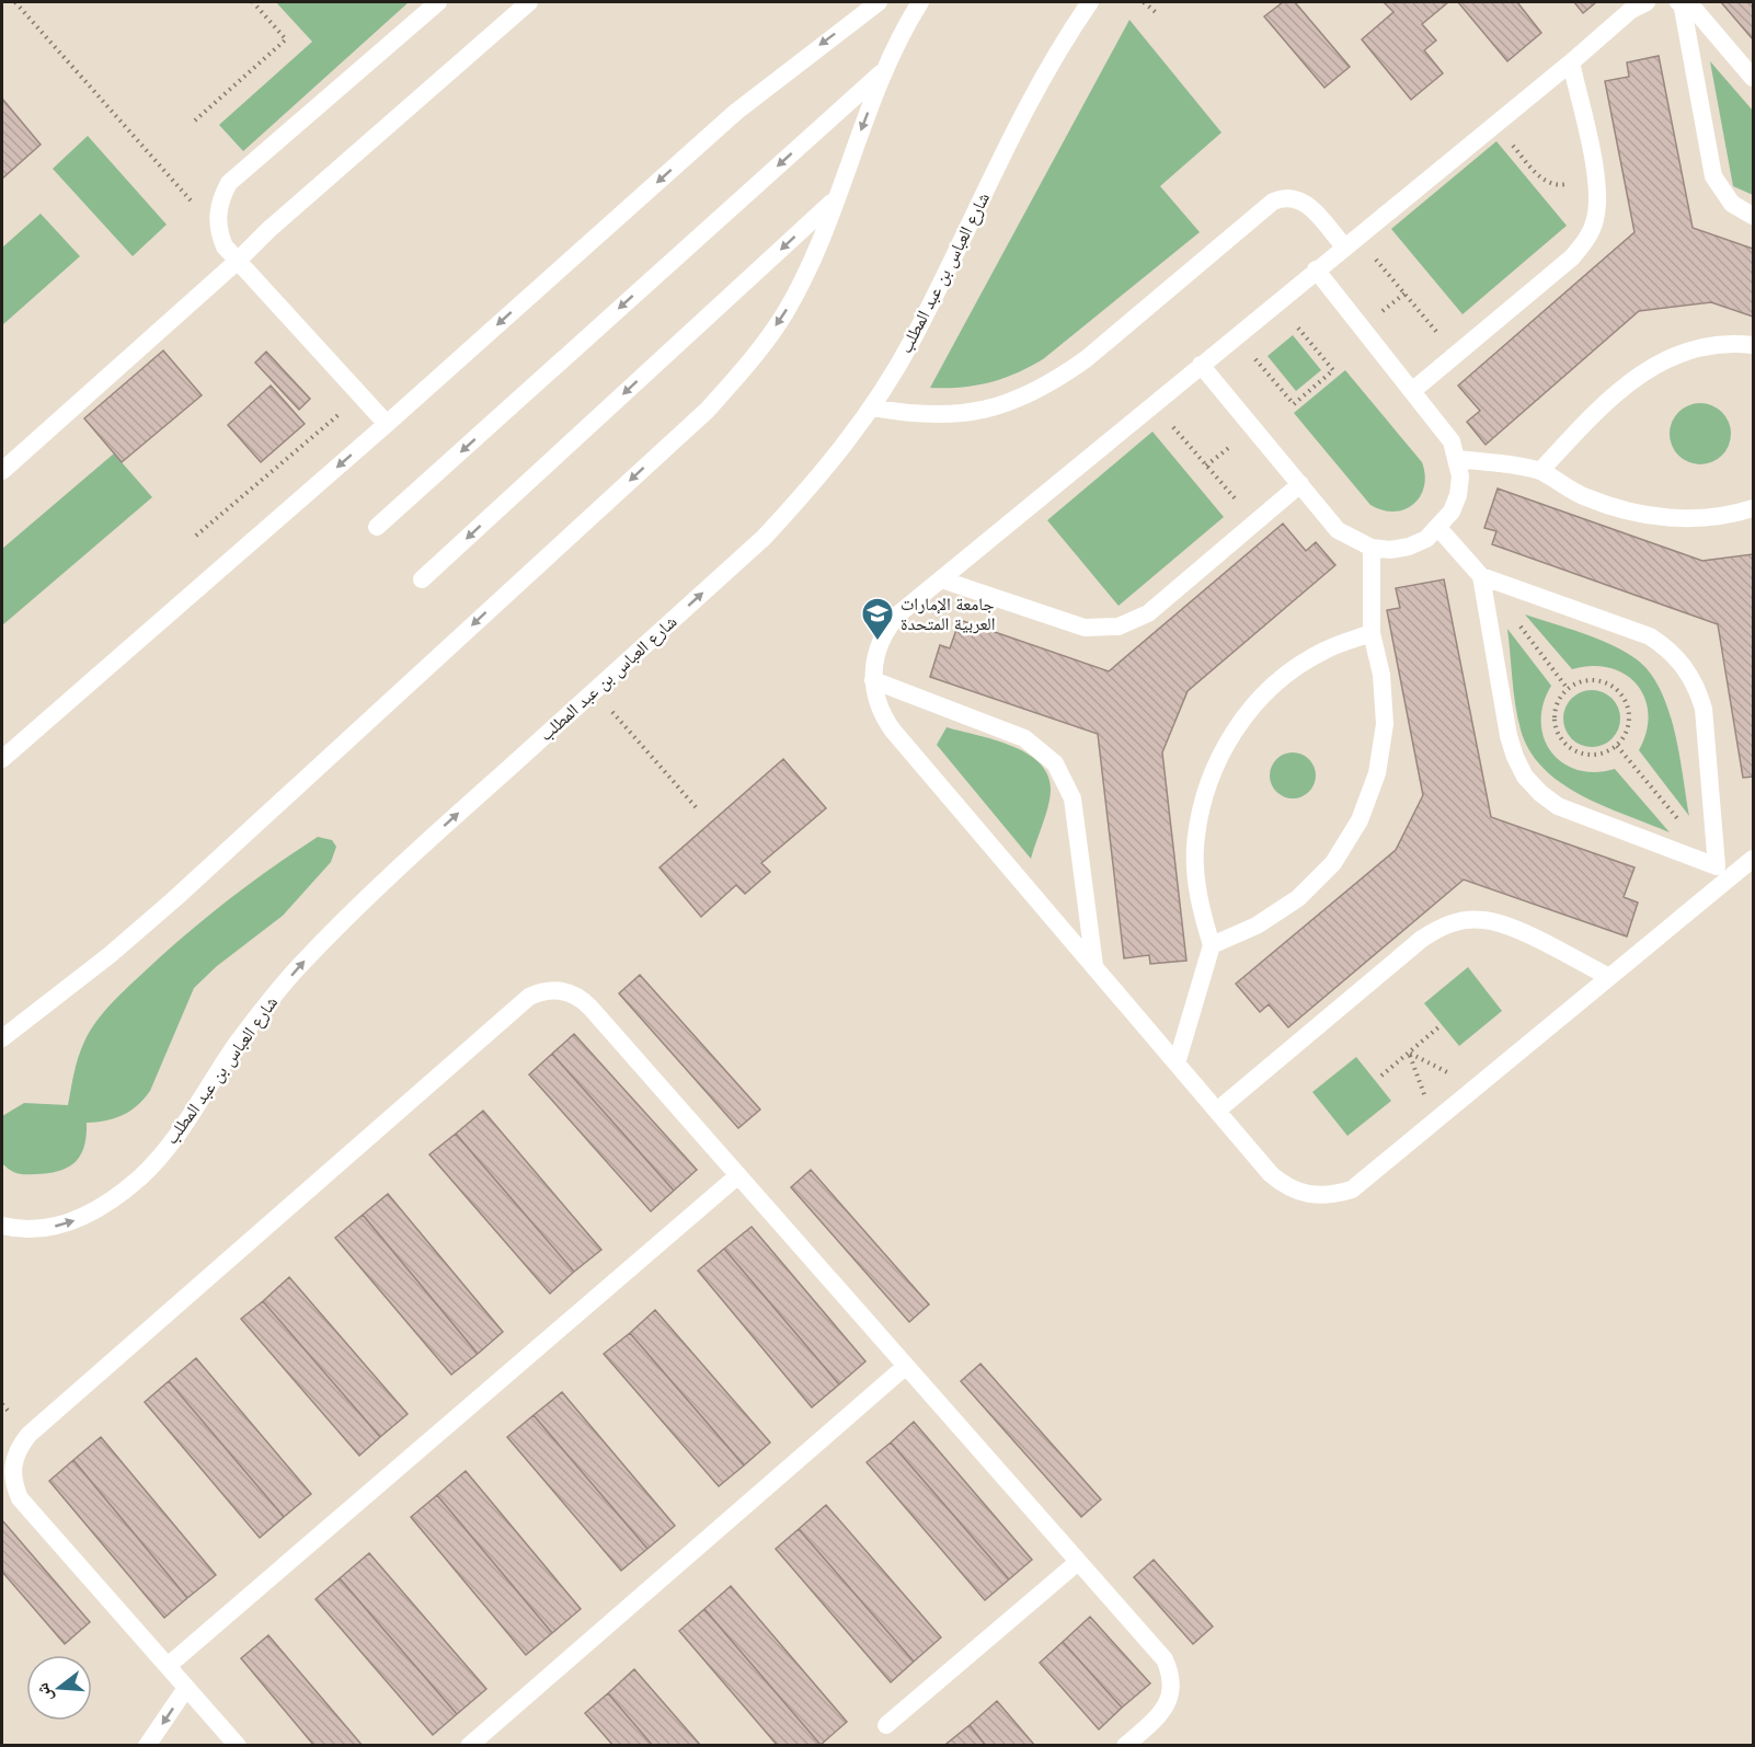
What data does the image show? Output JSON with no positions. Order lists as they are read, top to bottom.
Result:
{
  "streets": {
    "lane": ["شارع العباس بن عبد المطلب"]
  },
  "places": {
    "school or university": ["جامعة الإمارات العربية المتحدة"]
  },
  "north": "left"
}
